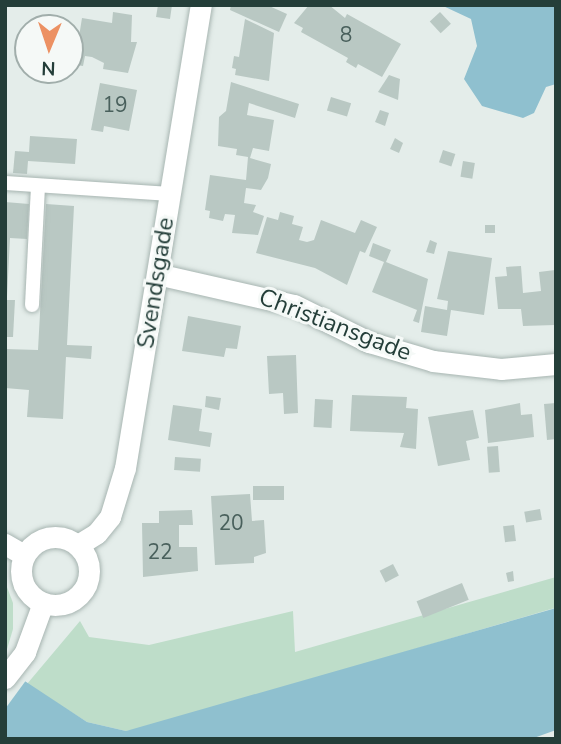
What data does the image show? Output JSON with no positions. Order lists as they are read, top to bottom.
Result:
{
  "streets": {
    "street": ["Svendsgade", "Christiansgade"]
  },
  "crossings": [
    ["Svendsgade", "Christiansgade"]
  ],
  "house_numbers": [
    "8",
    "19",
    "20",
    "22"
  ],
  "north": "bottom"
}
